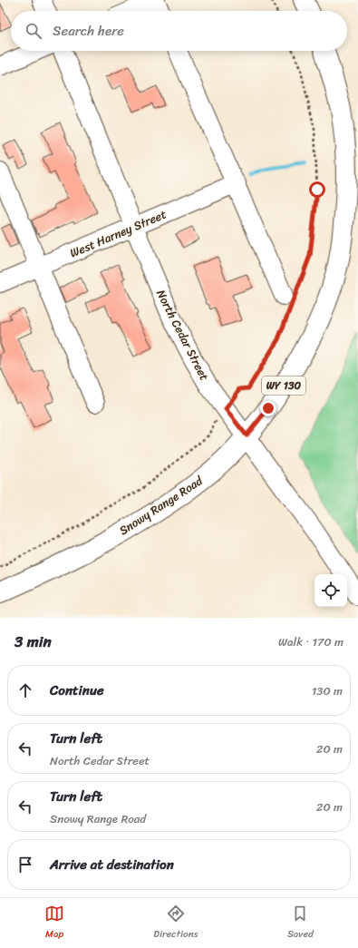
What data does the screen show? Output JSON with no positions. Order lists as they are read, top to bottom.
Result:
{
  "streets": {
    "main road": ["WY 130", "Snowy Range Road"],
    "street": ["West Harney Street", "North Cedar Street"]
  },
  "crossings": [
    ["West Harney Street", "North Cedar Street"],
    ["North Cedar Street", "Snowy Range Road"]
  ],
  "page": {
    "search": "Search here",
    "heading": ["3 min", "Walk · 170 m"],
    "list": [
      ["Continue", "130 m"],
      ["Turn left", "North Cedar Street", "20 m"],
      ["Turn left", "Snowy Range Road", "20 m"],
      "Arrive at destination"
    ],
    "nav": ["Map", "Directions", "Saved"]
  }
}
